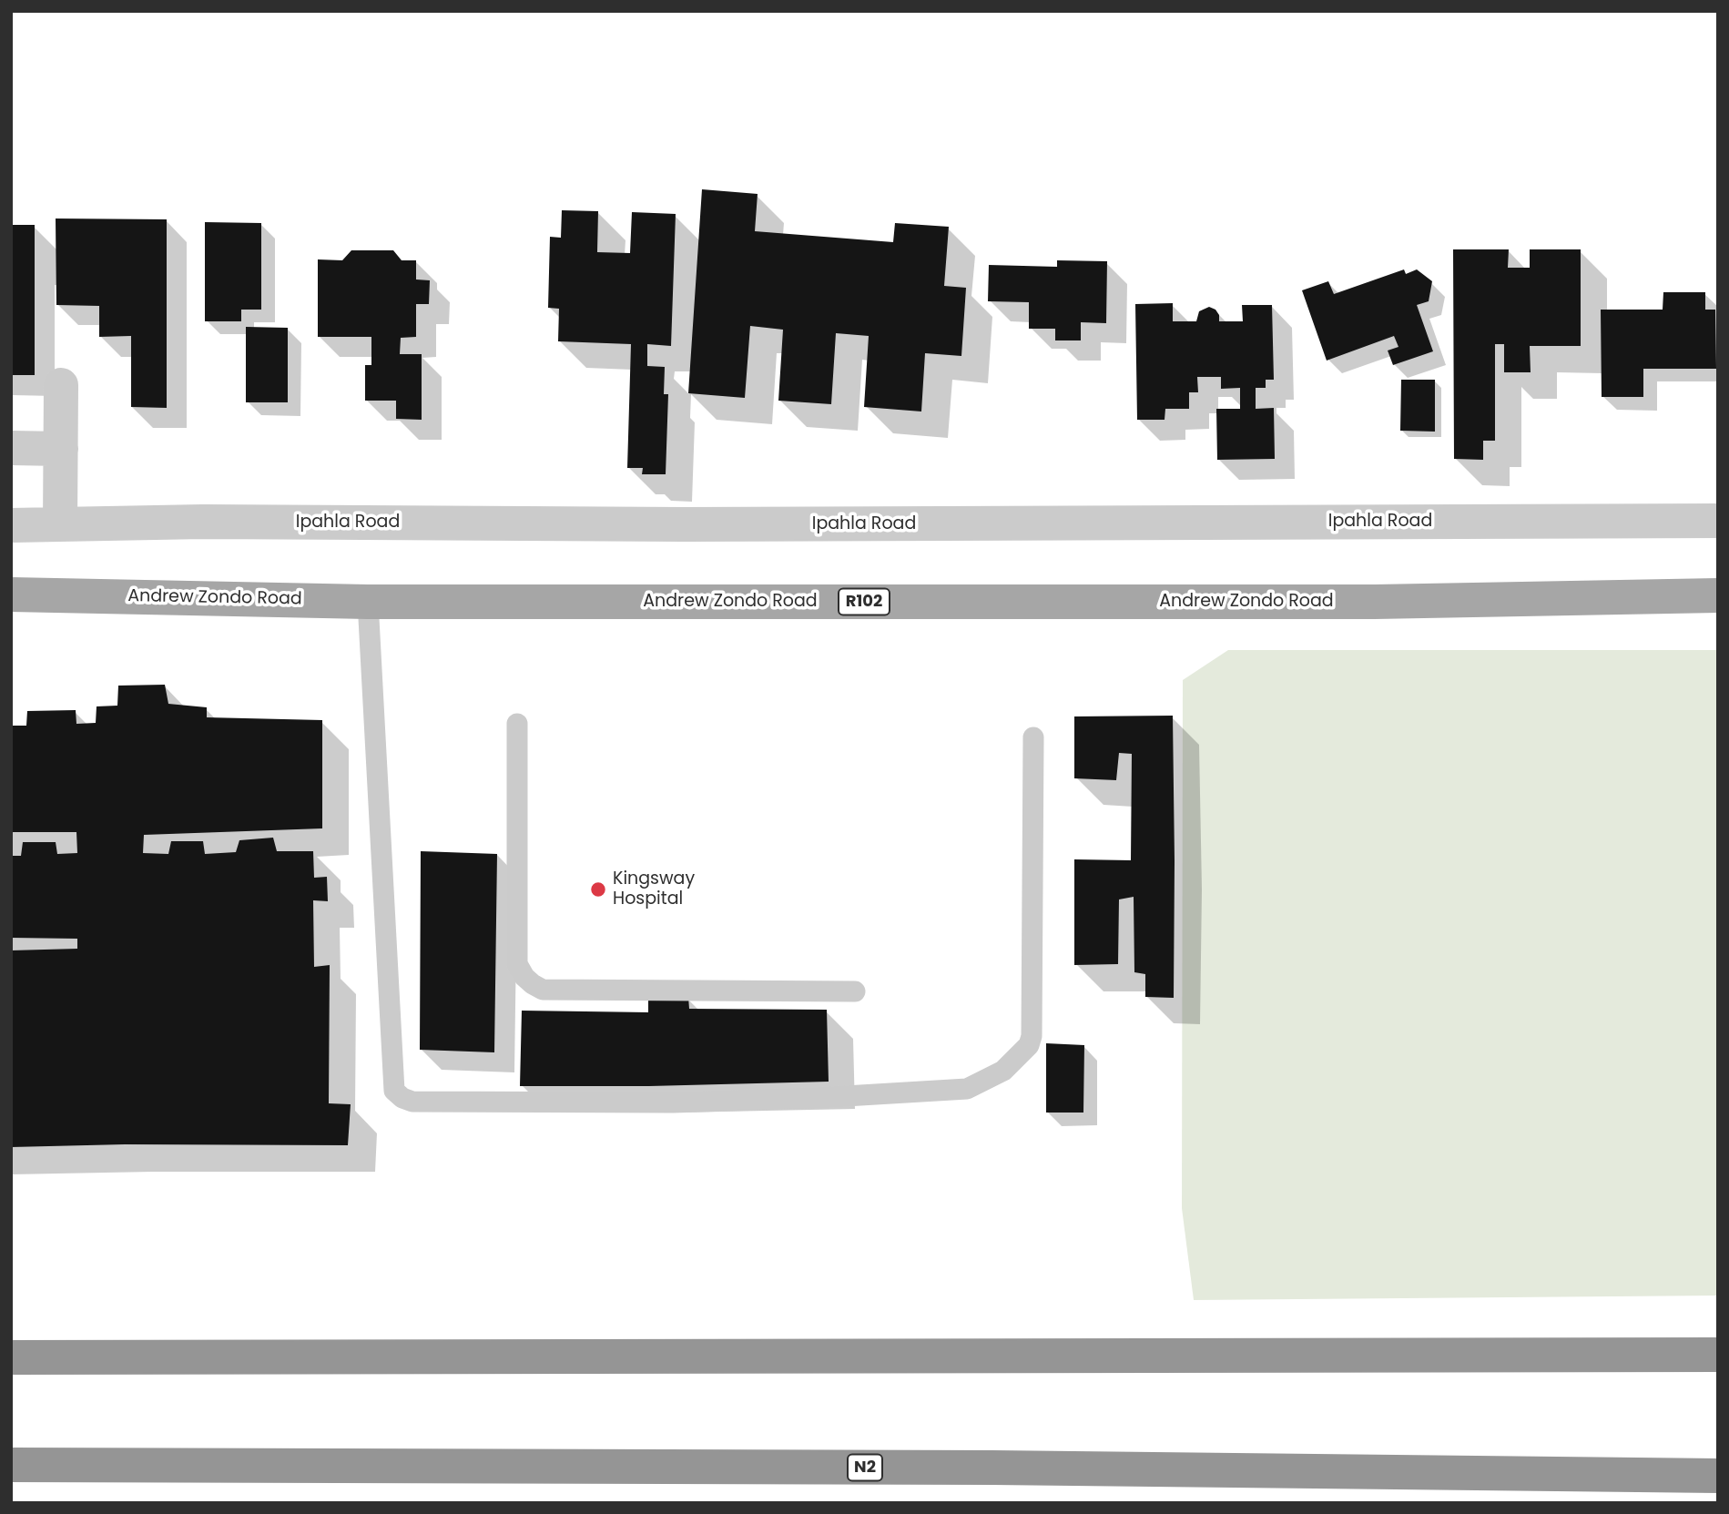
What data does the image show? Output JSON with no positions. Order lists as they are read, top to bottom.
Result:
{
  "streets": {
    "highway": ["N2"],
    "main road": ["Andrew Zondo Road", "R102"],
    "street": ["Ipahla Road"]
  },
  "places": ["Kingsway Hospital"]
}
